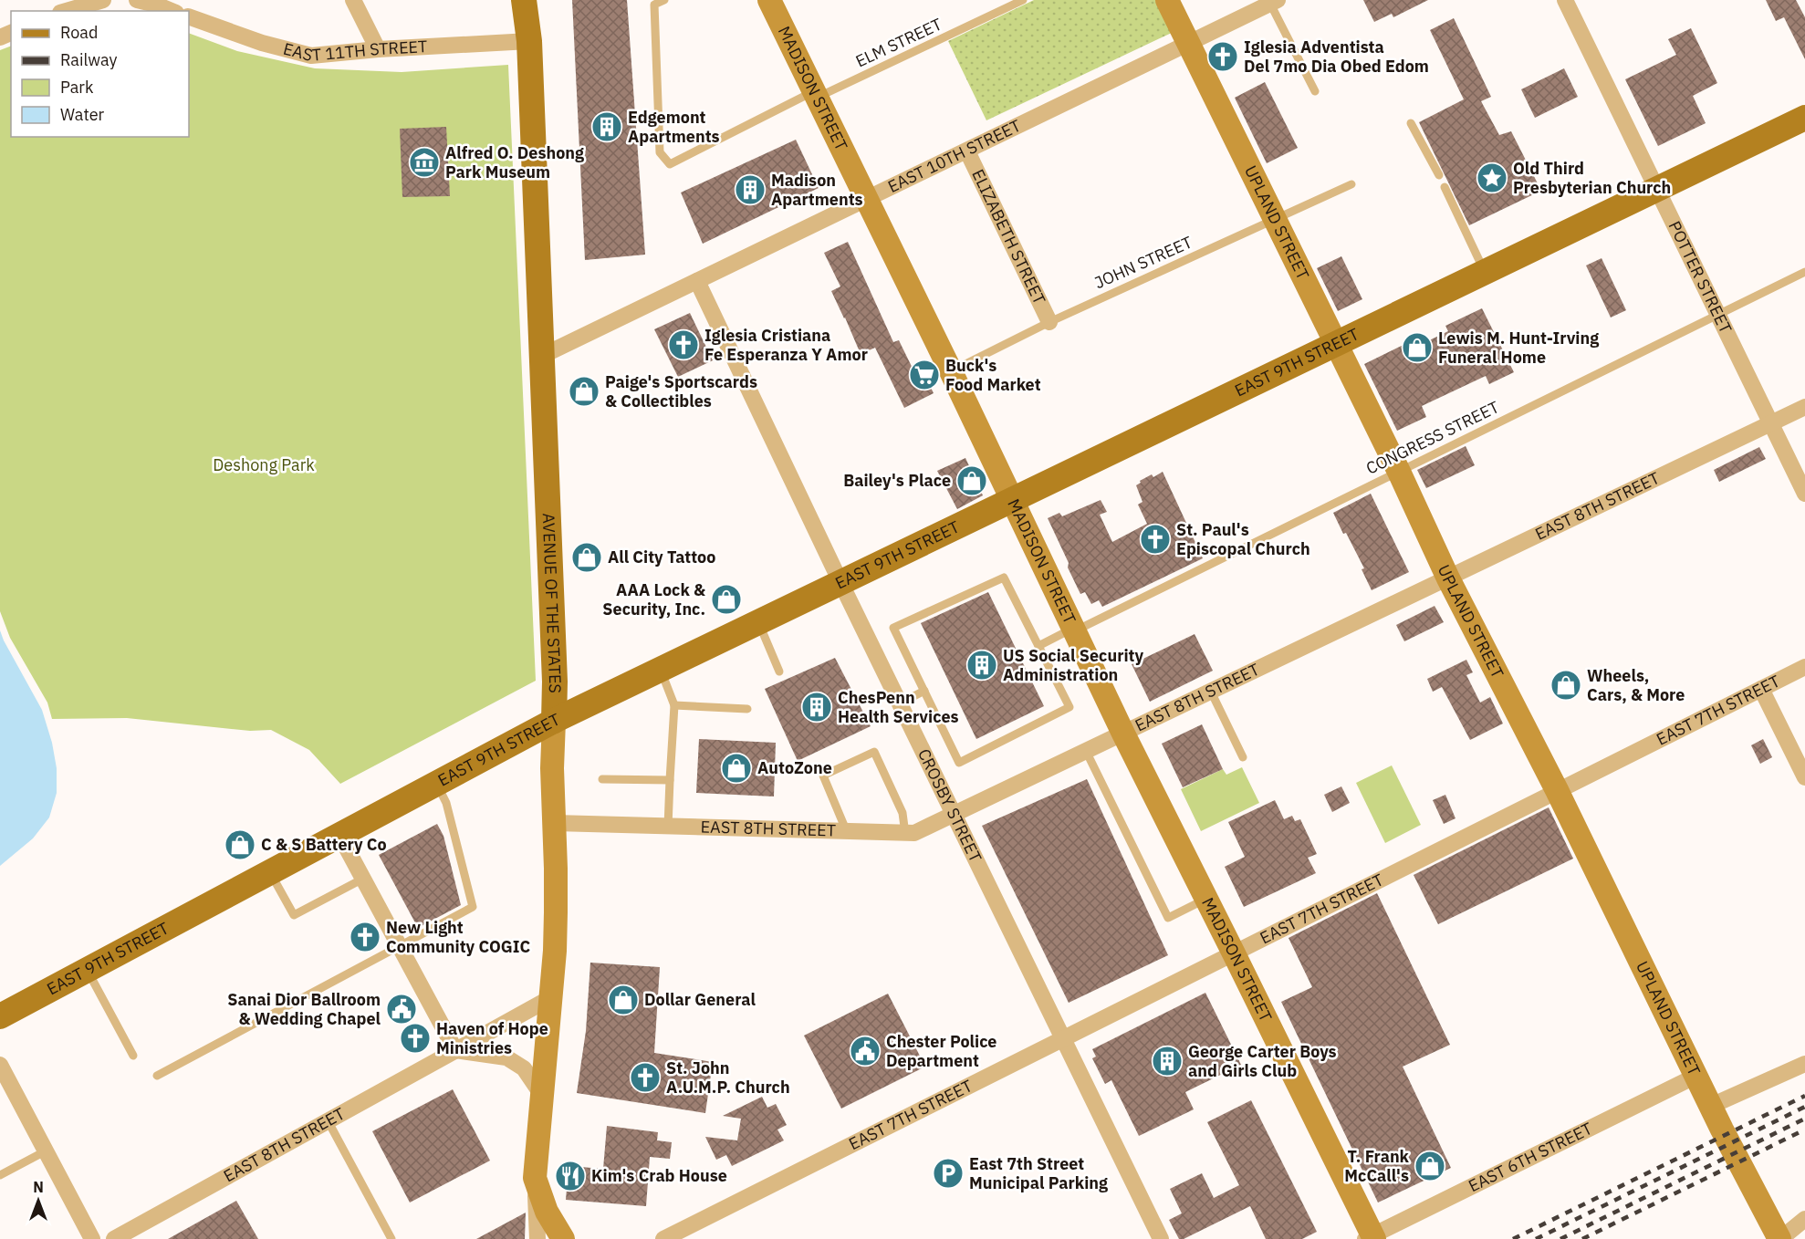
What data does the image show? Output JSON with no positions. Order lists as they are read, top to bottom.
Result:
{
  "streets": {
    "main road": ["EAST 9TH STREET", "AVENUE OF THE STATES"],
    "street": [
      "EAST 11TH STREET",
      "MADISON STREET",
      "EAST 10TH STREET",
      "UPLAND STREET",
      "ELIZABETH STREET",
      "POTTER STREET",
      "EAST 8TH STREET",
      "EAST 7TH STREET",
      "CROSBY STREET",
      "EAST 6TH STREET"
    ],
    "lane": ["ELM STREET", "JOHN STREET", "CONGRESS STREET"]
  },
  "crossings": [
    ["ELM STREET", "MADISON STREET"],
    ["EAST 11TH STREET", "AVENUE OF THE STATES"],
    ["MADISON STREET", "EAST 10TH STREET"],
    ["MADISON STREET", "JOHN STREET"],
    ["MADISON STREET", "EAST 9TH STREET"],
    ["MADISON STREET", "CONGRESS STREET"],
    ["MADISON STREET", "EAST 8TH STREET"],
    ["MADISON STREET", "EAST 7TH STREET"],
    ["MADISON STREET", "EAST 6TH STREET"],
    ["EAST 10TH STREET", "UPLAND STREET"],
    ["EAST 10TH STREET", "ELIZABETH STREET"],
    ["EAST 10TH STREET", "AVENUE OF THE STATES"],
    ["EAST 10TH STREET", "CROSBY STREET"],
    ["UPLAND STREET", "JOHN STREET"],
    ["UPLAND STREET", "EAST 9TH STREET"],
    ["UPLAND STREET", "CONGRESS STREET"],
    ["UPLAND STREET", "EAST 8TH STREET"],
    ["UPLAND STREET", "EAST 7TH STREET"],
    ["UPLAND STREET", "EAST 6TH STREET"],
    ["ELIZABETH STREET", "JOHN STREET"],
    ["POTTER STREET", "EAST 9TH STREET"],
    ["POTTER STREET", "CONGRESS STREET"],
    ["POTTER STREET", "EAST 8TH STREET"],
    ["EAST 9TH STREET", "AVENUE OF THE STATES"],
    ["EAST 9TH STREET", "CROSBY STREET"],
    ["EAST 8TH STREET", "AVENUE OF THE STATES"],
    ["EAST 8TH STREET", "CROSBY STREET"],
    ["EAST 7TH STREET", "CROSBY STREET"]
  ],
  "parks": ["Deshong Park"],
  "places": {
    "church": [
      "Iglesia Adventista Del 7mo Dia Obed Edom",
      "Iglesia Cristiana Fe Esperanza Y Amor",
      "St. Paul's Episcopal Church",
      "New Light Community COGIC",
      "Haven of Hope Ministries",
      "St. John A.U.M.P. Church"
    ],
    "building": [
      "Edgemont Apartments",
      "Madison Apartments",
      "US Social Security Administration",
      "ChesPenn Health Services",
      "George Carter Boys and Girls Club"
    ],
    "museum": ["Alfred O. Deshong Park Museum"],
    "place": ["Old Third Presbyterian Church"],
    "shop": [
      "Lewis M. Hunt-Irving Funeral Home",
      "Paige's Sportscards & Collectibles",
      "Bailey's Place",
      "All City Tattoo",
      "AAA Lock & Security, Inc.",
      "Wheels, Cars, & More",
      "AutoZone",
      "C & S Battery Co",
      "Dollar General",
      "T. Frank McCall's"
    ],
    "supermarket": ["Buck's Food Market"],
    "public building": ["Sanai Dior Ballroom & Wedding Chapel", "Chester Police Department"],
    "parking": ["East 7th Street Municipal Parking"],
    "restaurant": ["Kim's Crab House"]
  },
  "legend": [
    "Road",
    "Railway",
    "Park",
    "Water"
  ],
  "north": "top"
}
